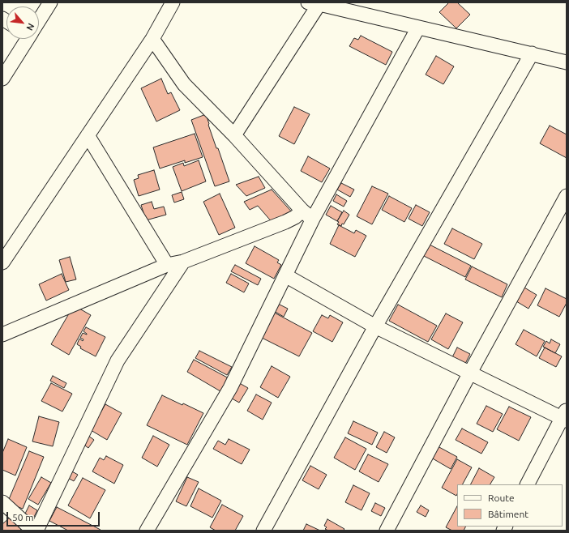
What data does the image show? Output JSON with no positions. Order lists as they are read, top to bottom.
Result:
{
  "legend": ["Route", "Bâtiment"],
  "scale_bar": "50 m",
  "north": "bottom right"
}
